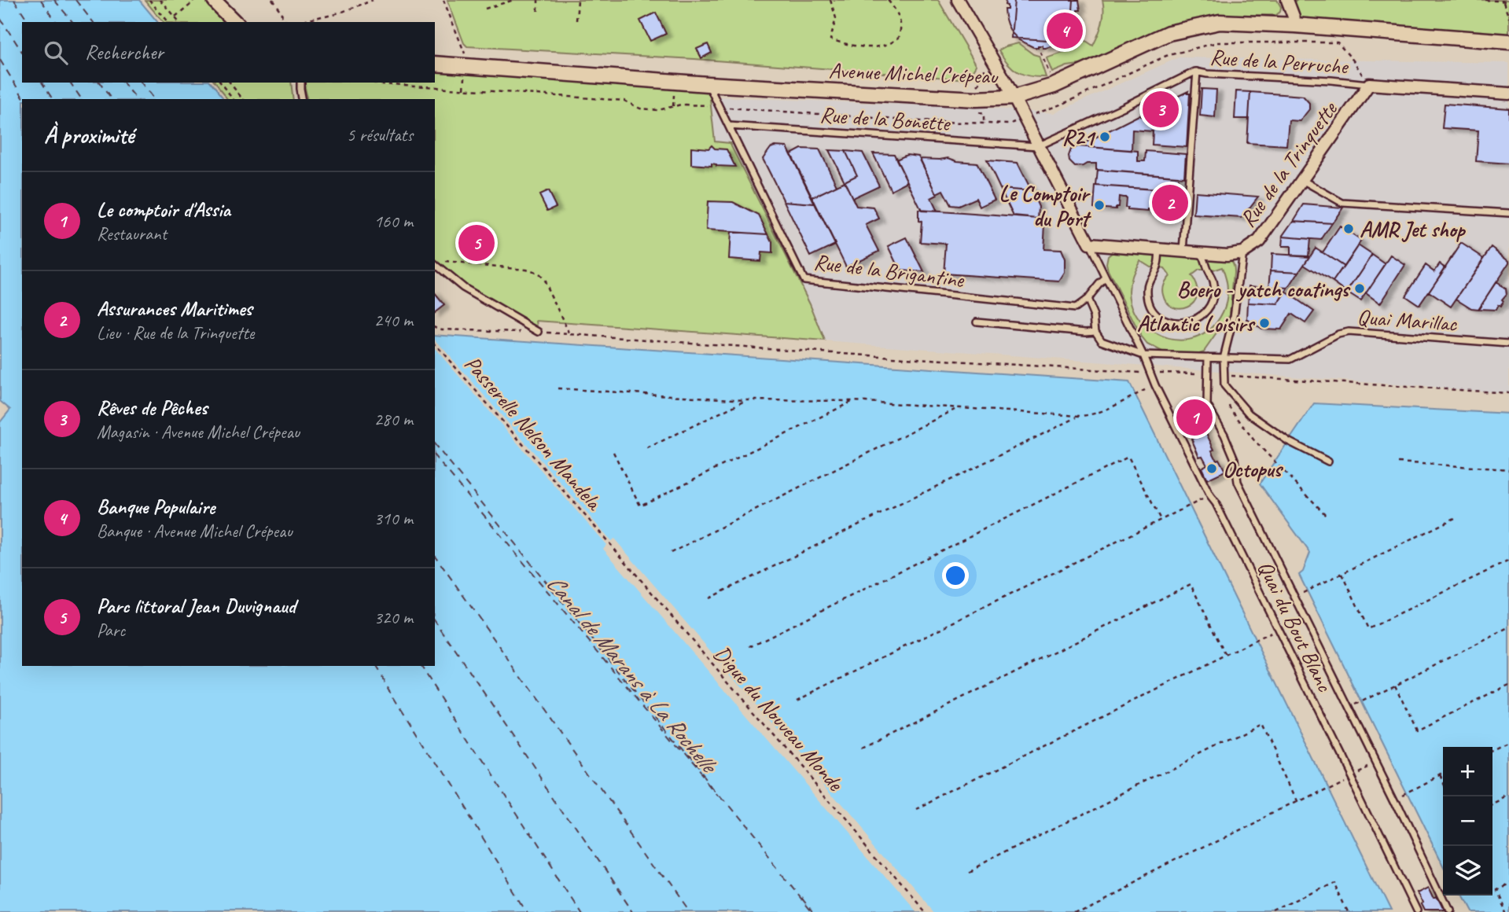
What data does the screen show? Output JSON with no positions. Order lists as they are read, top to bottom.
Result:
{
  "streets": {
    "street": ["Avenue Michel Crépeau", "Rue de la Trinquette"],
    "lane": [
      "Rue de la Perruche",
      "Rue de la Bonette",
      "Rue de la Brigantine",
      "Quai Marillac",
      "Quai du Bout Blanc"
    ],
    "path": ["Passerelle Nelson Mandela", "Digue du Nouveau Monde"]
  },
  "crossings": [
    ["Rue de la Perruche", "Rue de la Bonette"],
    ["Rue de la Perruche", "Rue de la Trinquette"],
    ["Avenue Michel Crépeau", "Rue de la Brigantine"],
    ["Rue de la Bonette", "Rue de la Brigantine"],
    ["Rue de la Trinquette", "Quai du Bout Blanc"],
    ["Quai Marillac", "Quai du Bout Blanc"],
    ["Passerelle Nelson Mandela", "Digue du Nouveau Monde"]
  ],
  "water": ["Canal de Marans à La Rochelle"],
  "places": [
    "R21",
    "Le Comptoir du Port",
    "AMR Jet shop",
    "Boero - yatch coatings",
    "Atlantic Loisirs",
    "Octopus"
  ],
  "page": {
    "pins": [
      "4",
      "3",
      "2",
      "5",
      "1"
    ],
    "search": "Rechercher",
    "heading": ["À proximité", "5 résultats"],
    "list": [
      {
        "mark": "1",
        "name": "Le comptoir d'Assia",
        "note": "Restaurant",
        "value": "160 m"
      },
      {
        "mark": "2",
        "name": "Assurances Maritimes",
        "note": "Lieu · Rue de la Trinquette",
        "value": "240 m"
      },
      {
        "mark": "3",
        "name": "Rêves de Pêches",
        "note": "Magasin · Avenue Michel Crépeau",
        "value": "280 m"
      },
      {
        "mark": "4",
        "name": "Banque Populaire",
        "note": "Banque · Avenue Michel Crépeau",
        "value": "310 m"
      },
      {
        "mark": "5",
        "name": "Parc littoral Jean Duvignaud",
        "note": "Parc",
        "value": "320 m"
      }
    ],
    "map_buttons": ["+", "−"]
  }
}
